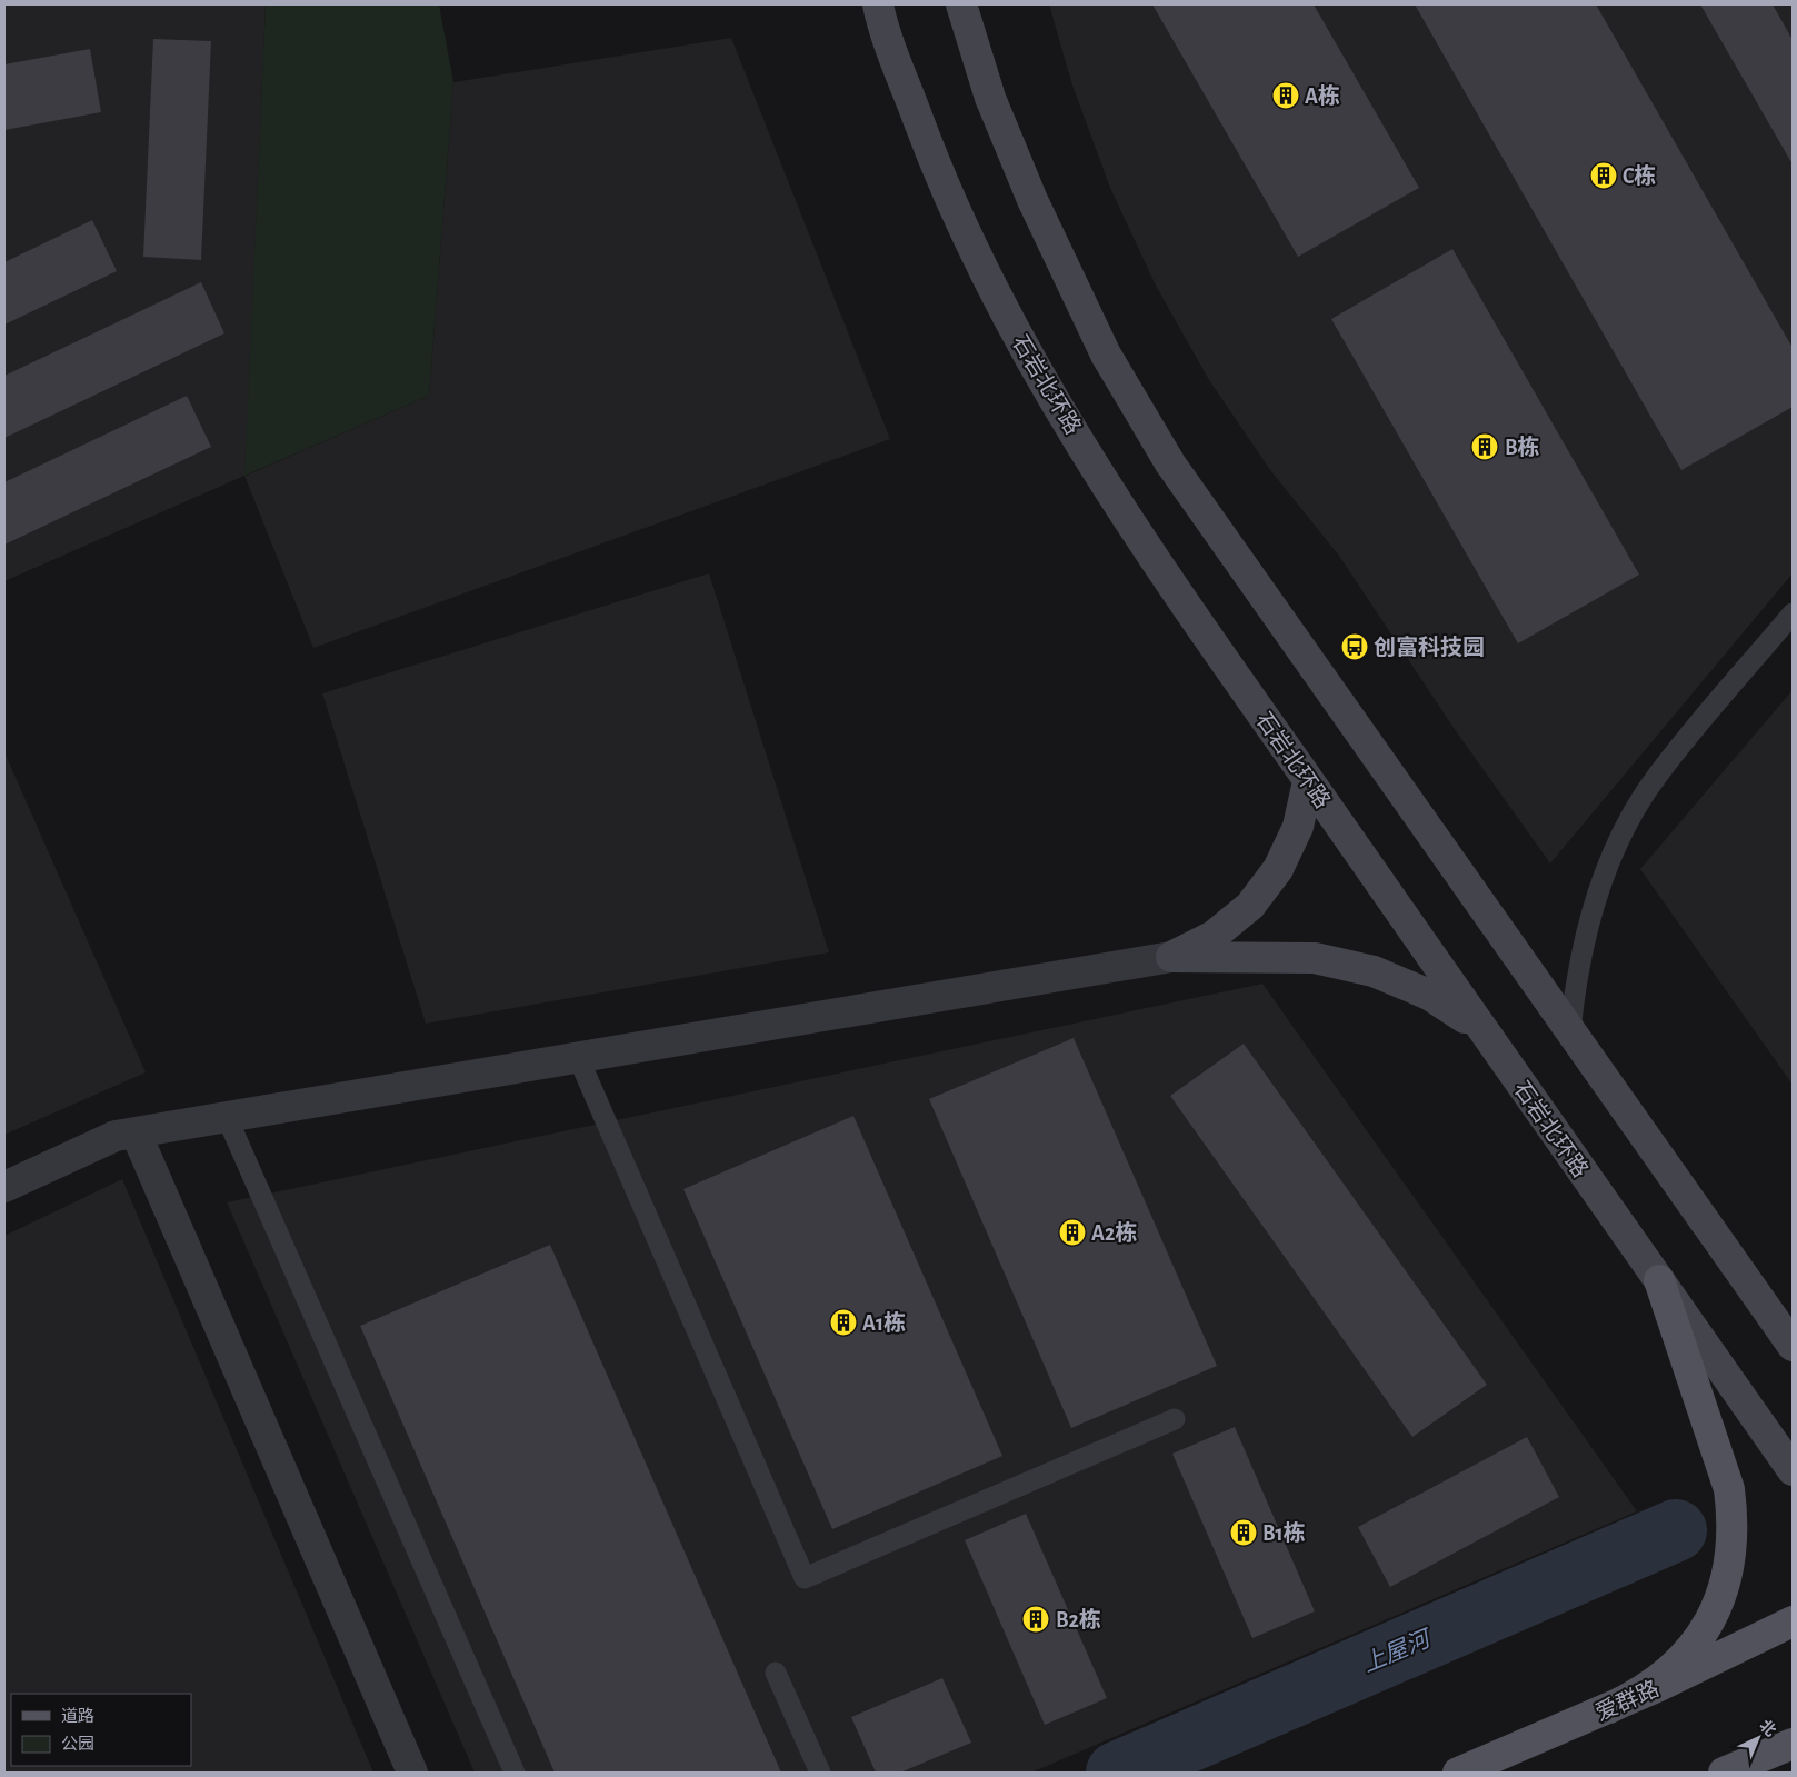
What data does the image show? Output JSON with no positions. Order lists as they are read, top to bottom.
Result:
{
  "streets": {
    "main road": ["石岩北环路", "爱群路"]
  },
  "water": ["上屋河"],
  "places": {
    "building": [
      "A栋",
      "C栋",
      "B栋",
      "A2栋",
      "A1栋",
      "B1栋",
      "B2栋"
    ],
    "bus stop": ["创富科技园"]
  },
  "legend": ["道路", "公园"],
  "north": "top right"
}
